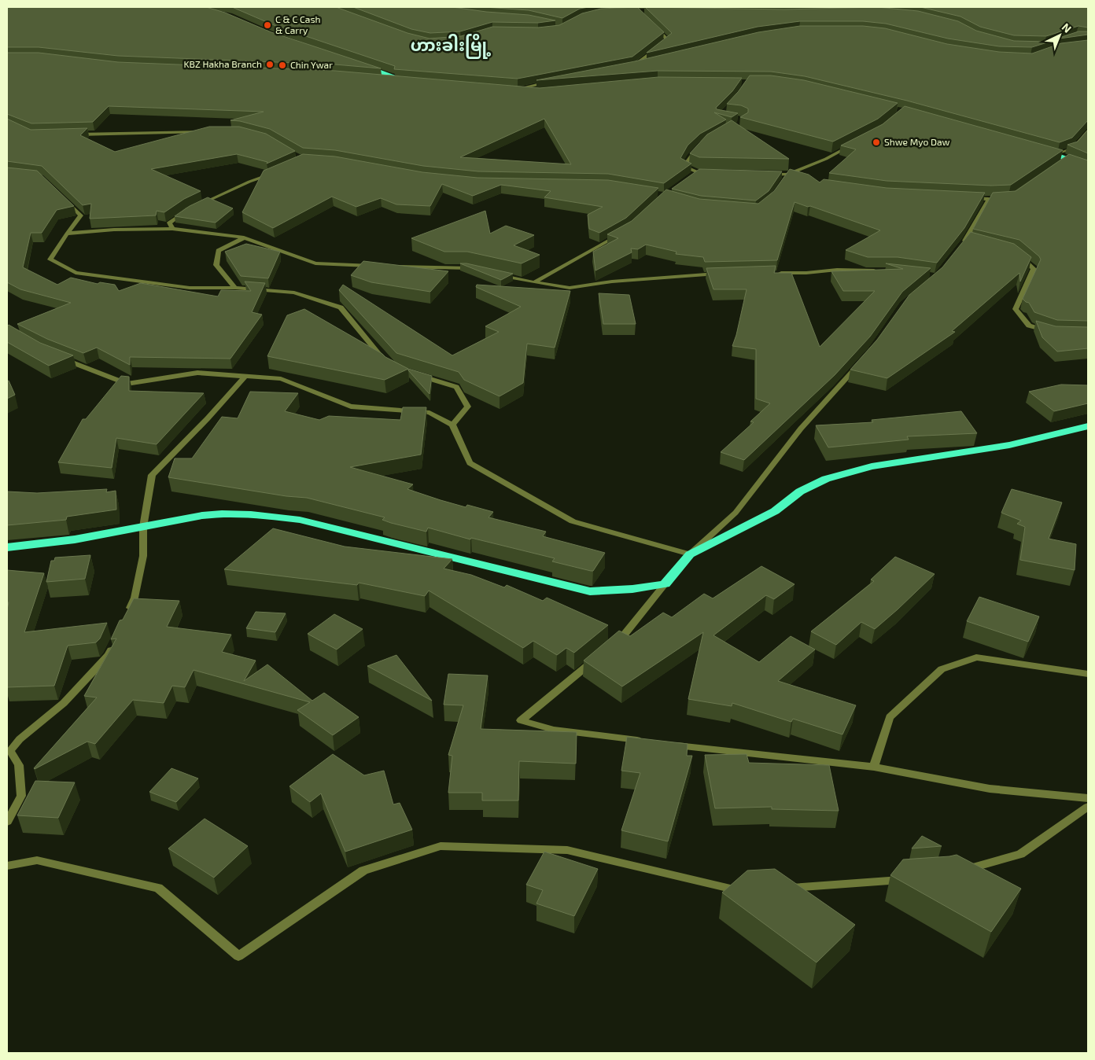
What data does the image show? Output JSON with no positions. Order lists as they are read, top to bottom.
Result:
{
  "districts": ["ဟားခါးမြို့"],
  "places": [
    "C & C Cash & Carry",
    "KBZ Hakha Branch",
    "Chin Ywar",
    "Shwe Myo Daw"
  ],
  "north": "top right"
}
